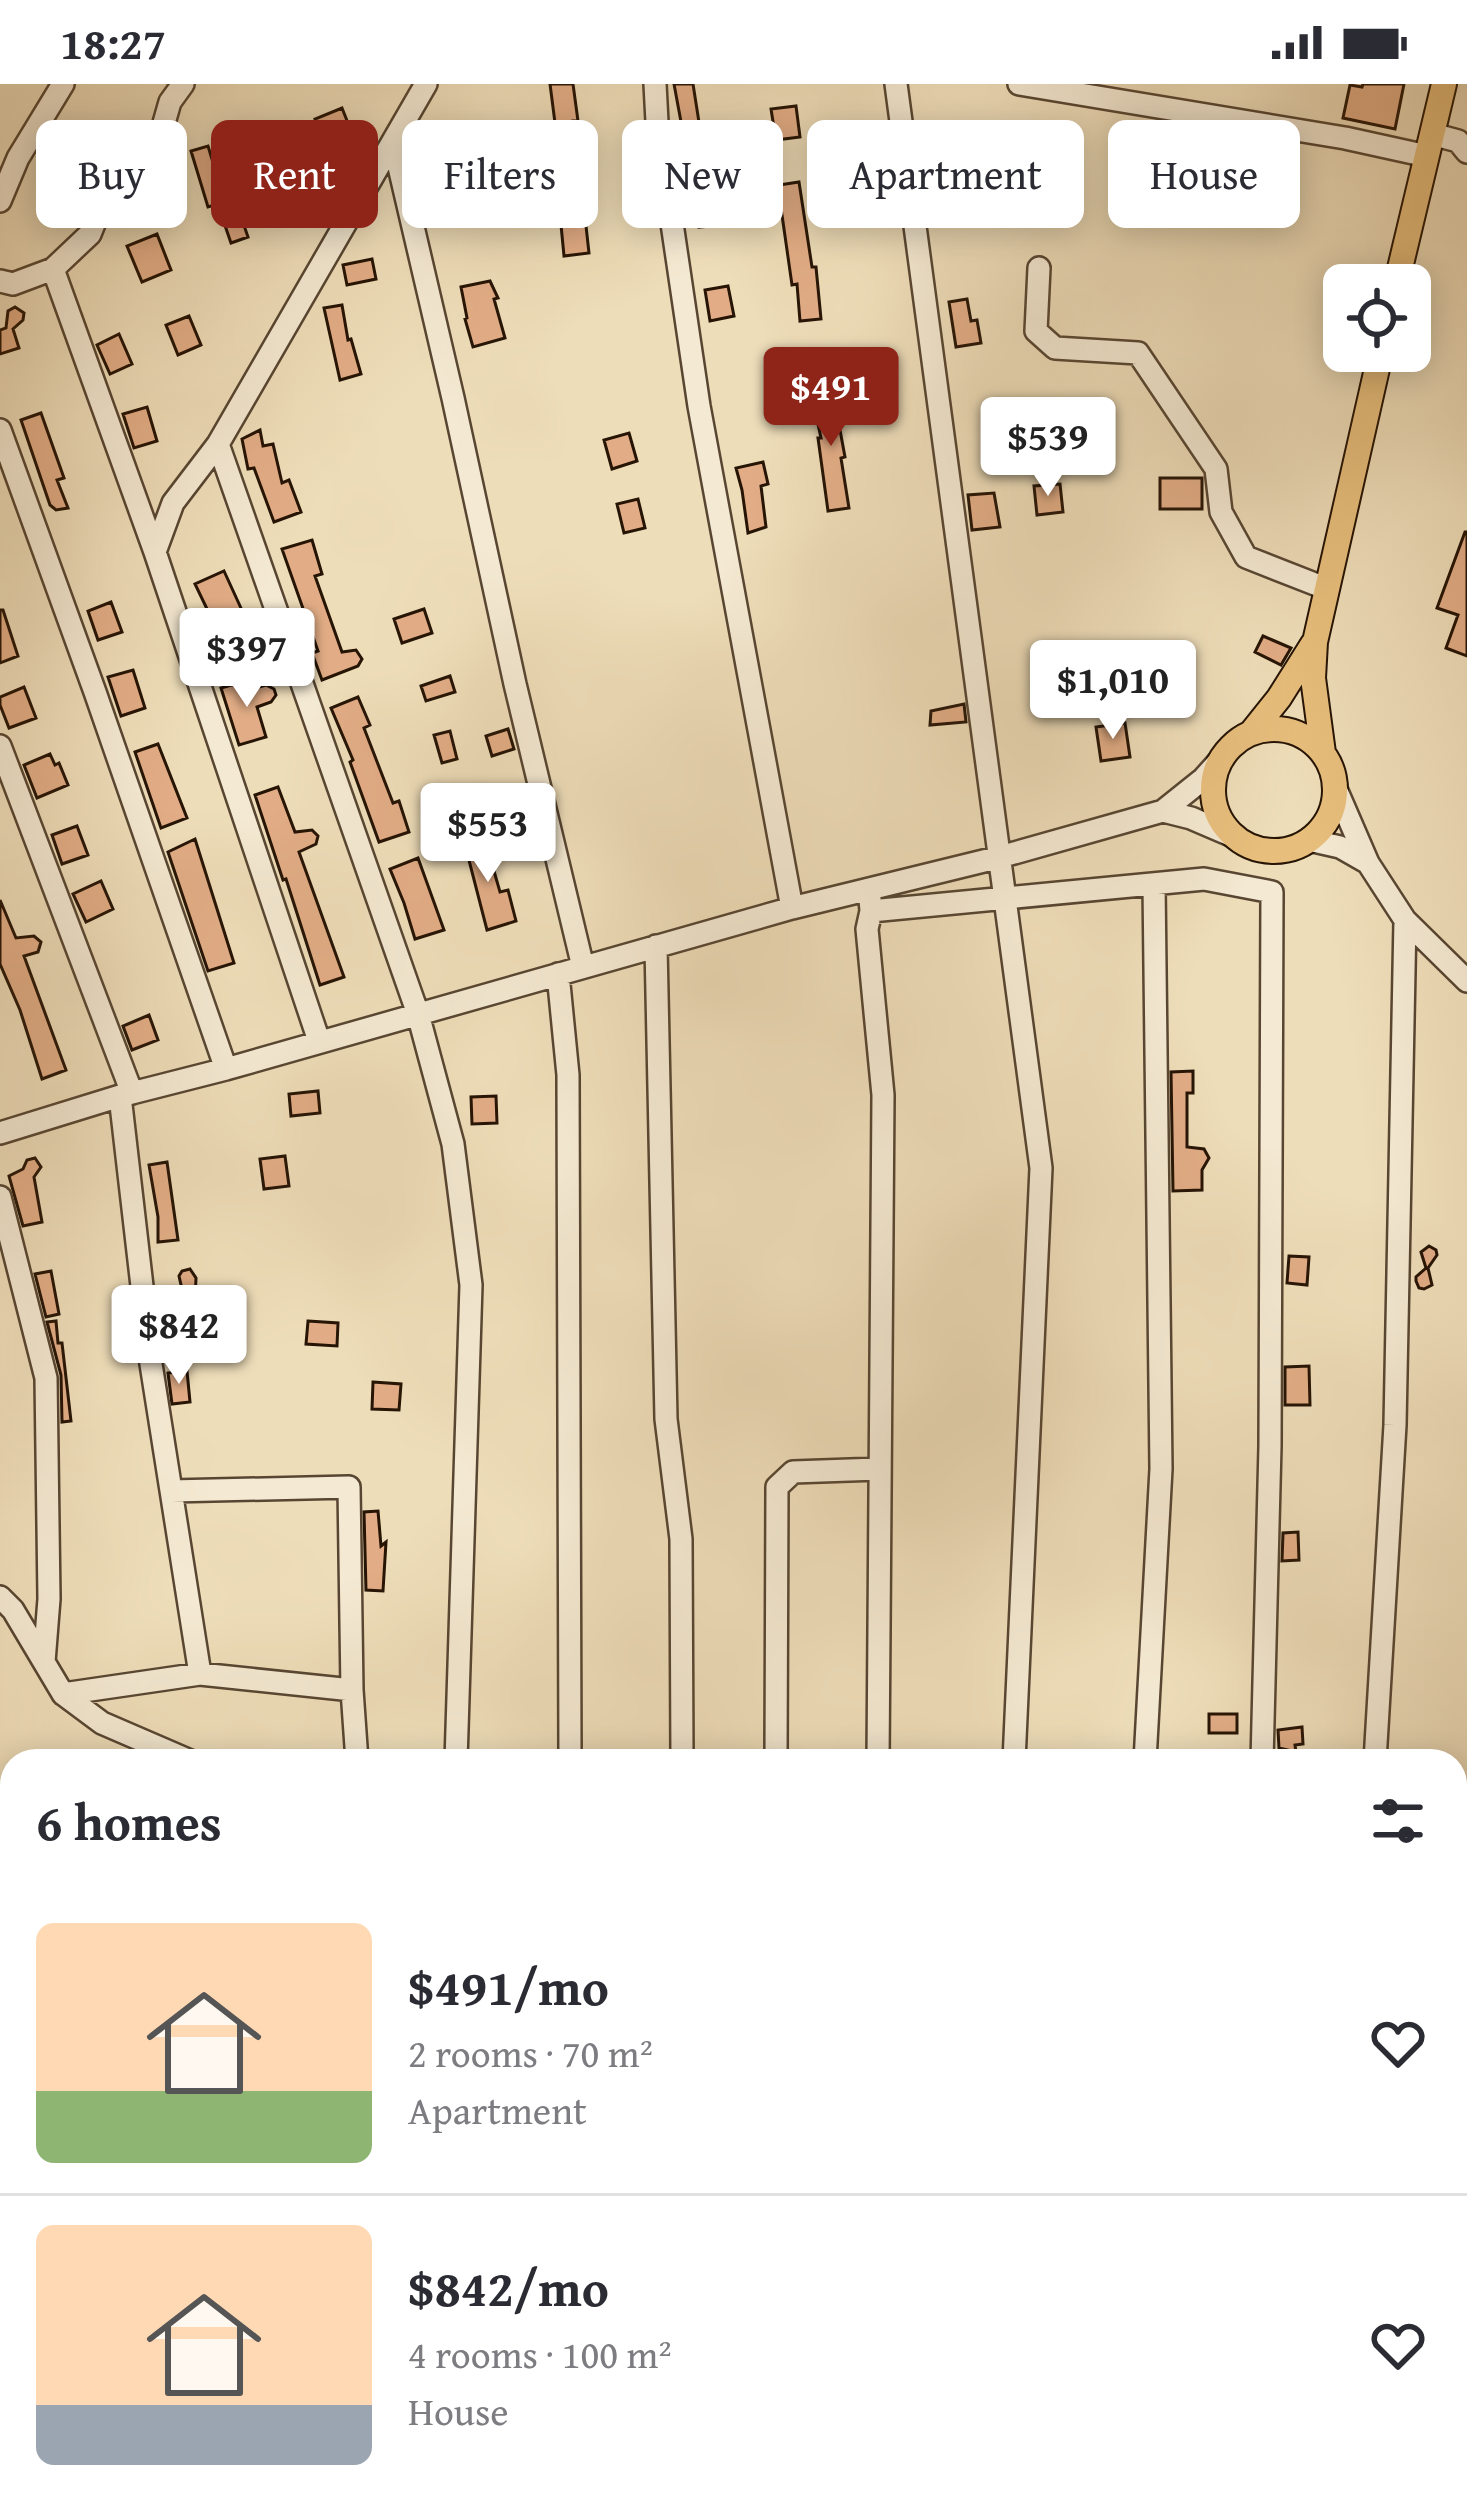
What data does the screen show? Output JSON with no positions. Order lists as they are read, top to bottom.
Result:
{
  "page": {
    "status": "18:27",
    "chip": [
      "Buy",
      "Rent",
      "Filters",
      "New",
      "Apartment",
      "House"
    ],
    "price": [
      "$491",
      "$539",
      "$397",
      "$1,010",
      "$553",
      "$842"
    ],
    "heading": "6 homes",
    "list": [
      {
        "name": "$491/mo",
        "note": "2 rooms · 70 m² · Apartment"
      },
      {
        "name": "$842/mo",
        "note": "4 rooms · 100 m² · House"
      }
    ]
  }
}
